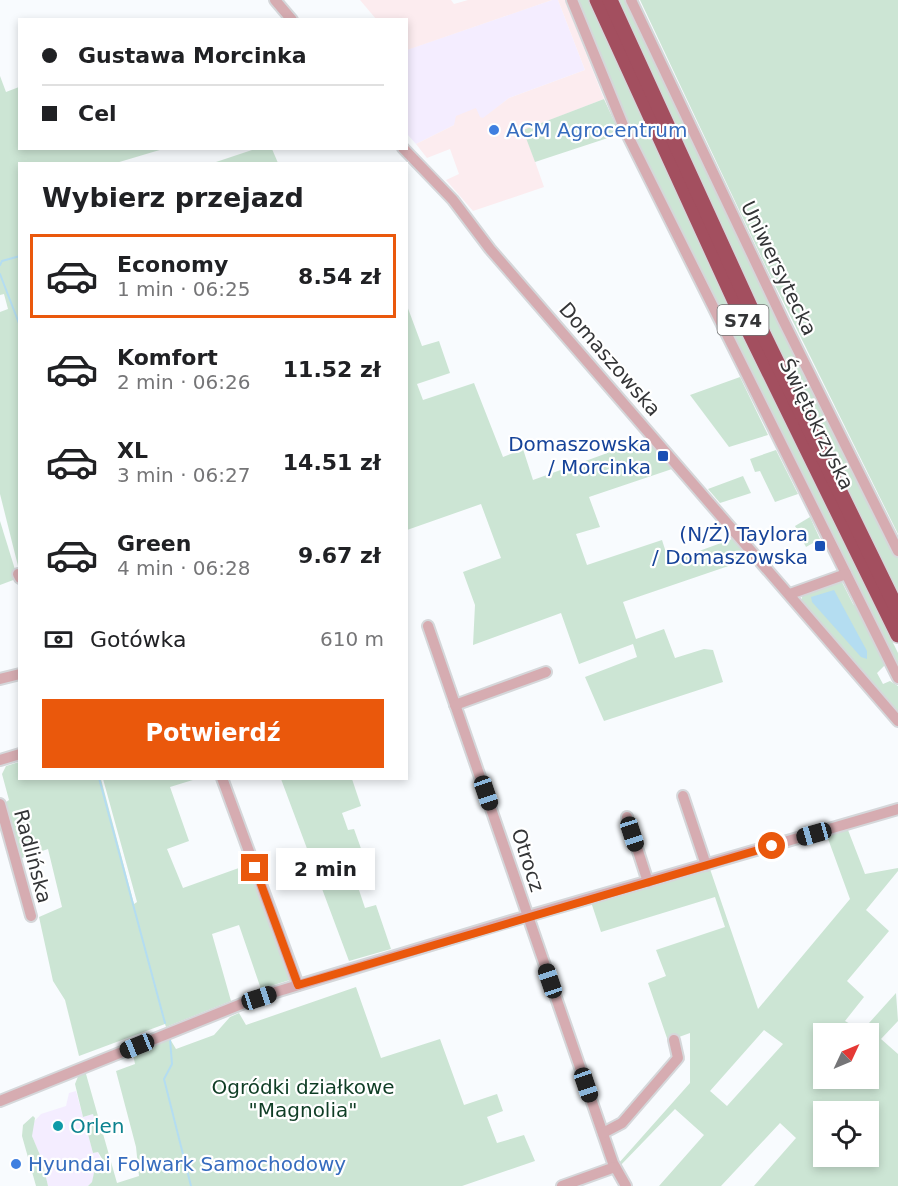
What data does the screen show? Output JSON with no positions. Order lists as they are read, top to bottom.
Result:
{
  "streets": {
    "highway": ["S74", "Świętokrzyska"],
    "street": [
      "Uniwersytecka",
      "Domaszowska",
      "Radlińska",
      "Otrocz"
    ]
  },
  "parks": ["Ogródki działkowe \"Magnolia\""],
  "places": {
    "other": ["ACM Agrocentrum", "Orlen", "Hyundai Folwark Samochodowy"],
    "transit": ["Domaszowska / Morcinka", "(N/Ż) Taylora / Domaszowska"]
  },
  "north": "top right",
  "page": {
    "banner": ["Gustawa Morcinka", "Cel"],
    "heading": "Wybierz przejazd",
    "list": [
      {
        "name": "Economy",
        "note": "1 min · 06:25",
        "value": "8.54 zł"
      },
      {
        "name": "Komfort",
        "note": "2 min · 06:26",
        "value": "11.52 zł"
      },
      {
        "name": "XL",
        "note": "3 min · 06:27",
        "value": "14.51 zł"
      },
      {
        "name": "Green",
        "note": "4 min · 06:28",
        "value": "9.67 zł"
      }
    ],
    "pay": ["Gotówka", "610 m"],
    "buttons": "Potwierdź",
    "bubble": "2 min"
  }
}
